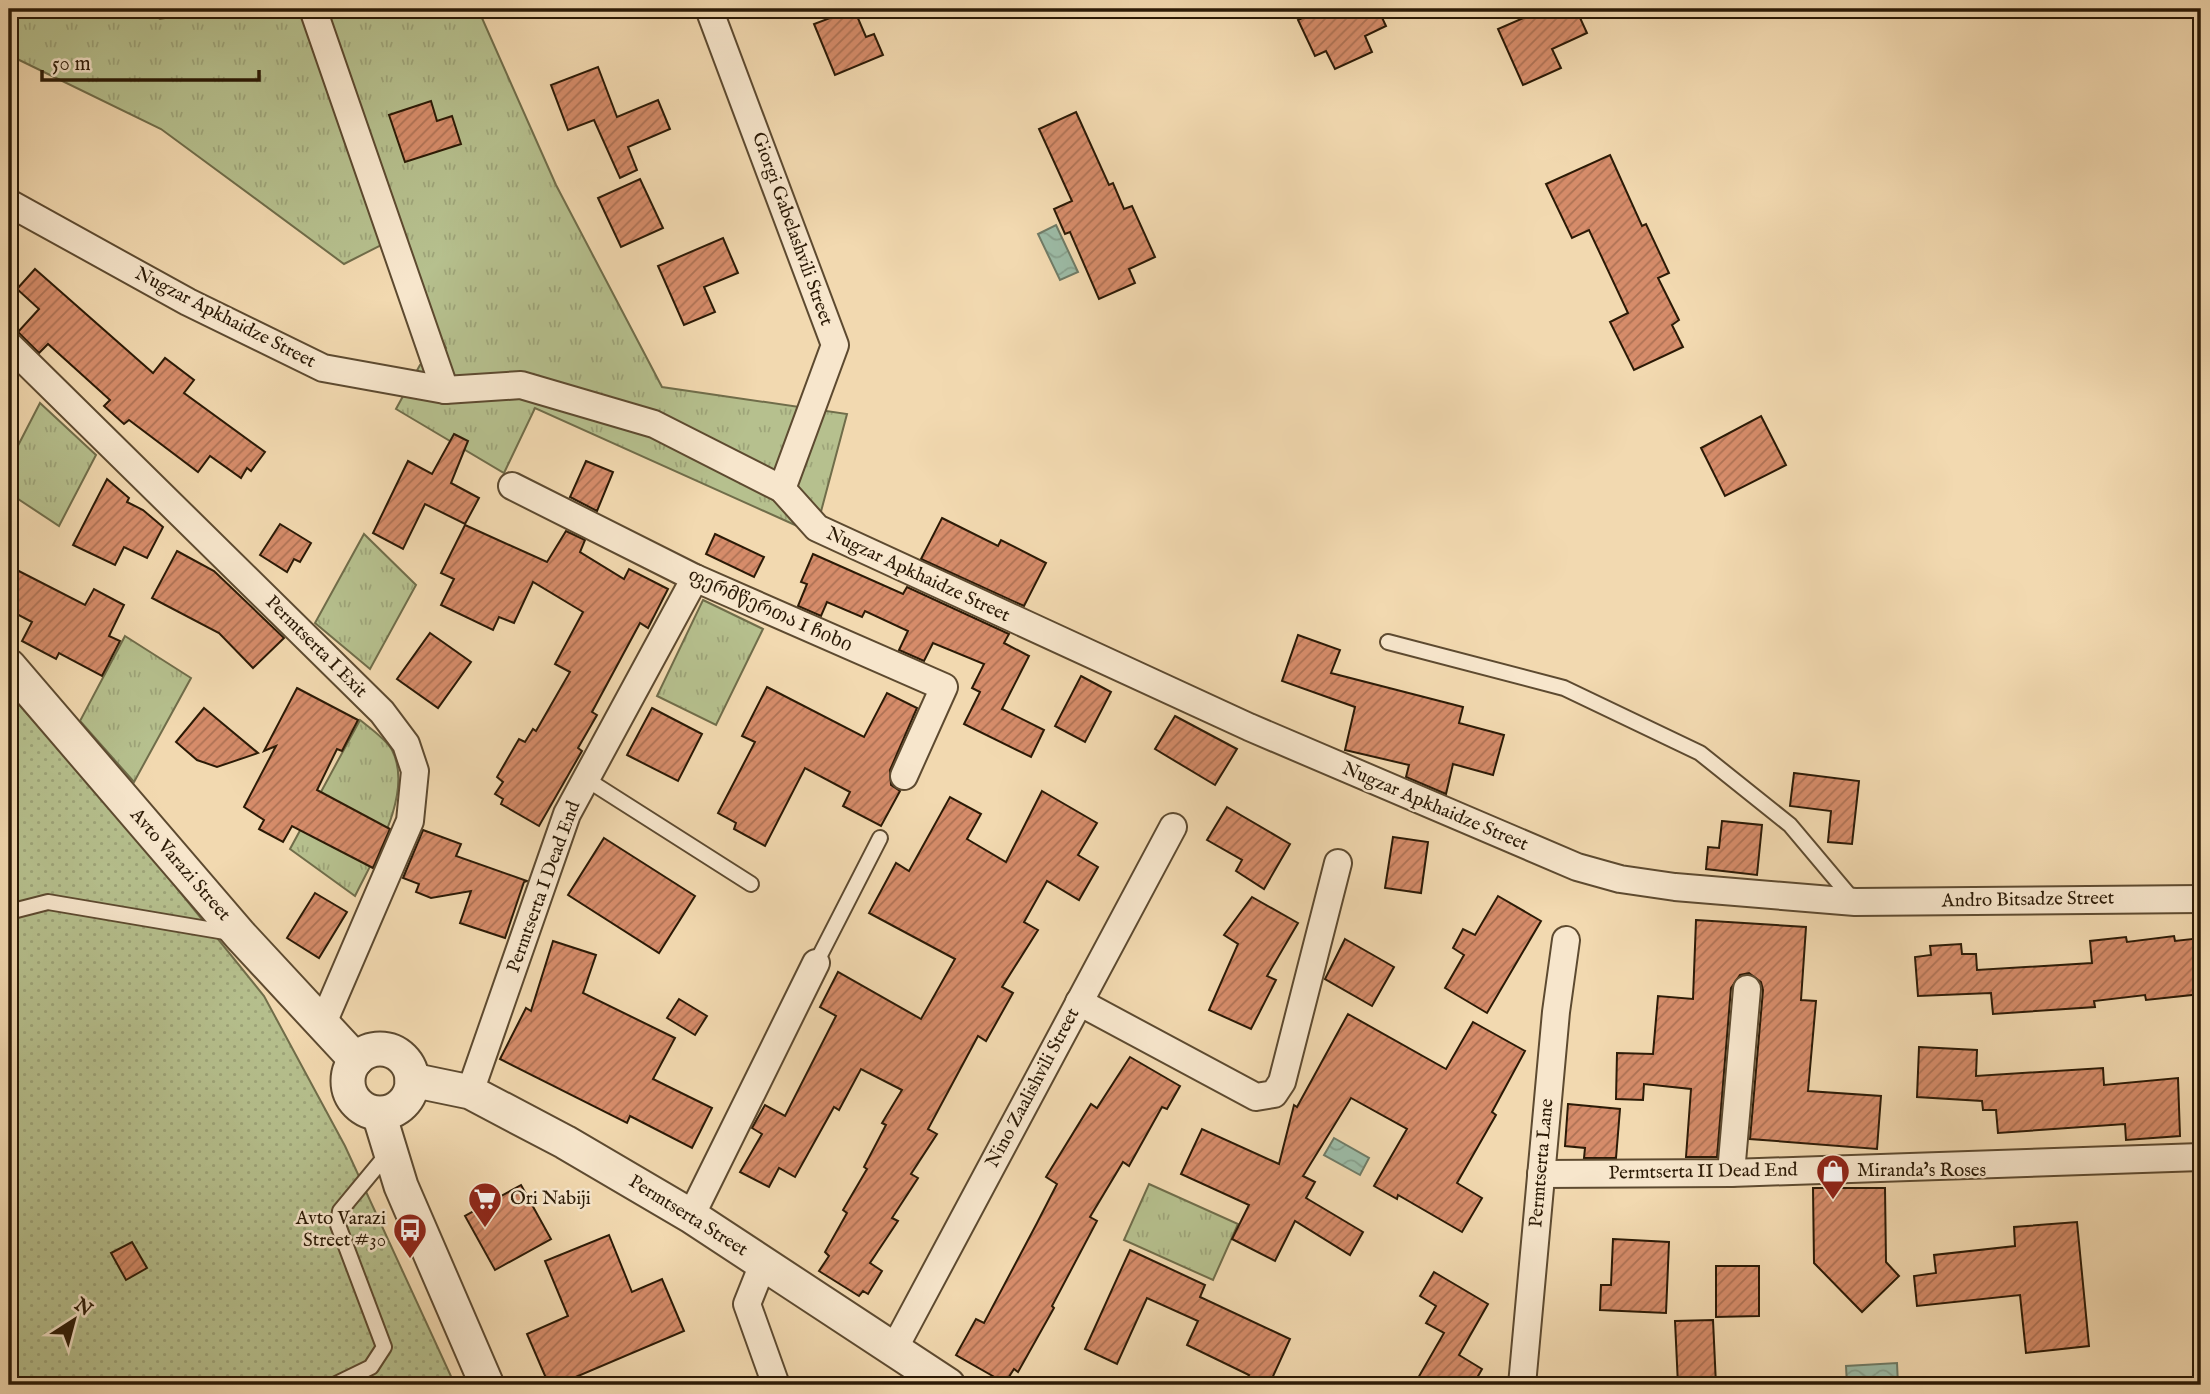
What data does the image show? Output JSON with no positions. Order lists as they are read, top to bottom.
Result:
{
  "streets": {
    "street": [
      "Giorgi Gabelashvili Street",
      "Nugzar Apkhaidze Street",
      "ფერმწერთა I ჩიხი",
      "Permtserta I Exit",
      "Avto Varazi Street",
      "Permtserta I Dead End",
      "Andro Bitsadze Street",
      "Nino Zaalishvili Street",
      "Permtserta Lane",
      "Permtserta II Dead End",
      "Permtserta Street"
    ]
  },
  "crossings": [
    ["Giorgi Gabelashvili Street", "Nugzar Apkhaidze Street"],
    ["Nugzar Apkhaidze Street", "Andro Bitsadze Street"],
    ["ფერმწერთა I ჩიხი", "Permtserta I Dead End"],
    ["Permtserta I Exit", "Avto Varazi Street"],
    ["Avto Varazi Street", "Permtserta Street"],
    ["Permtserta I Dead End", "Permtserta Street"],
    ["Nino Zaalishvili Street", "Permtserta Street"],
    ["Permtserta Lane", "Permtserta II Dead End"]
  ],
  "places": {
    "shop": ["Miranda's Roses"],
    "supermarket": ["Ori Nabiji"],
    "bus stop": ["Avto Varazi Street #30"]
  },
  "scale_bar": "50 m",
  "north": "top right"
}
